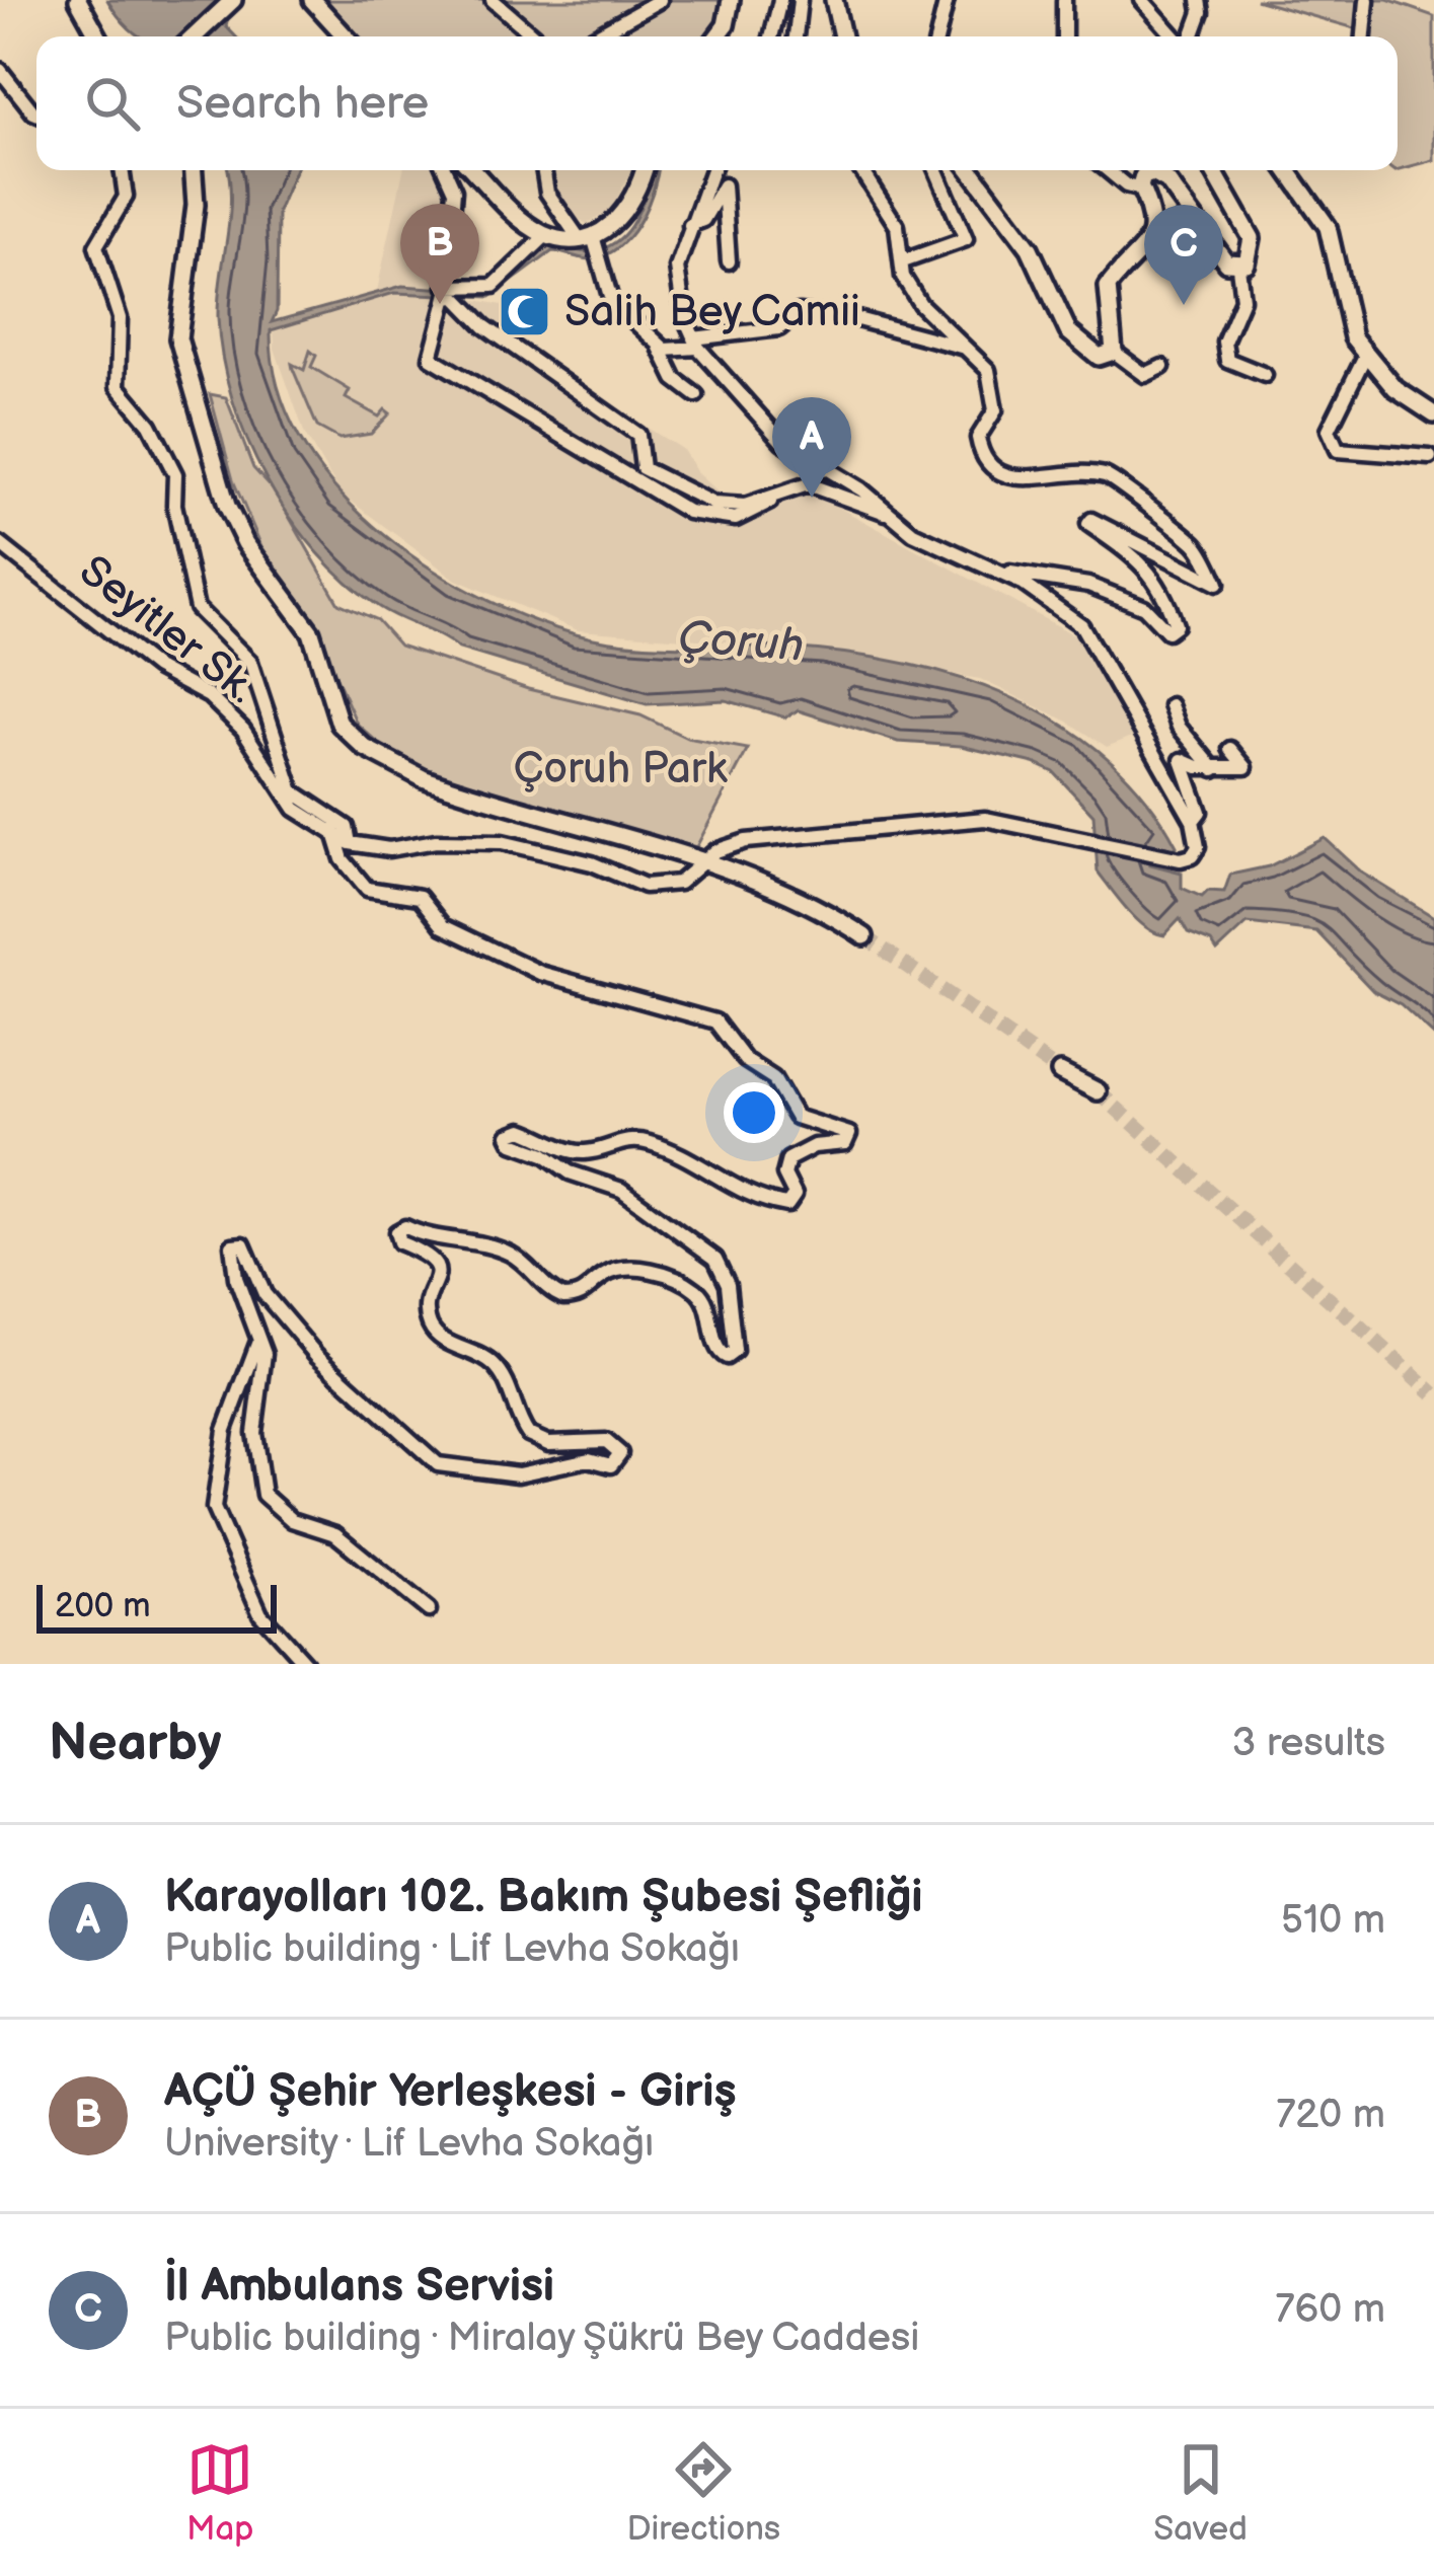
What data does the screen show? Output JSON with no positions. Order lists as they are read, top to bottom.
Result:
{
  "streets": {
    "street": ["Seyitler Sk."]
  },
  "water": ["Çoruh"],
  "parks": ["Çoruh Park"],
  "places": {
    "mosque": ["Salih Bey Camii"]
  },
  "scale_bar": "200 m",
  "page": {
    "search": "Search here",
    "pins": ["B", "C", "A"],
    "scale": "200 m",
    "heading": ["Nearby", "3 results"],
    "list": [
      {
        "mark": "A",
        "name": "Karayolları 102. Bakım Şubesi Şefliği",
        "note": "Public building · Lif Levha Sokağı",
        "value": "510 m"
      },
      {
        "mark": "B",
        "name": "AÇÜ Şehir Yerleşkesi - Giriş",
        "note": "University · Lif Levha Sokağı",
        "value": "720 m"
      },
      {
        "mark": "C",
        "name": "İl Ambulans Servisi",
        "note": "Public building · Miralay Şükrü Bey Caddesi",
        "value": "760 m"
      }
    ],
    "nav": ["Map", "Directions", "Saved"]
  }
}
